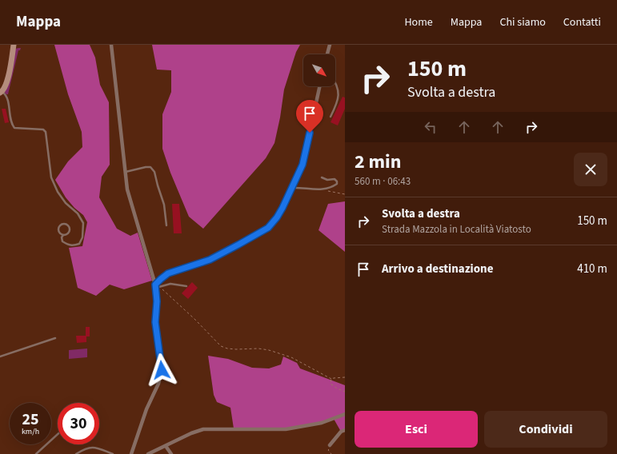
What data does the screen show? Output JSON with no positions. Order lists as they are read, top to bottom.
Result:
{
  "north": "bottom right",
  "page": {
    "header": "Mappa",
    "nav": [
      "Home",
      "Mappa",
      "Chi siamo",
      "Contatti"
    ],
    "turn": ["150 m", "Svolta a destra"],
    "heading": ["2 min", "560 m · 06:43"],
    "list": [
      {
        "name": "Svolta a destra",
        "note": "Strada Mazzola in Località Viatosto",
        "value": "150 m"
      },
      {
        "name": "Arrivo a destinazione",
        "value": "410 m"
      }
    ],
    "speed": "25 km/h",
    "limit": "30",
    "buttons": ["Esci", "Condividi"]
  }
}
